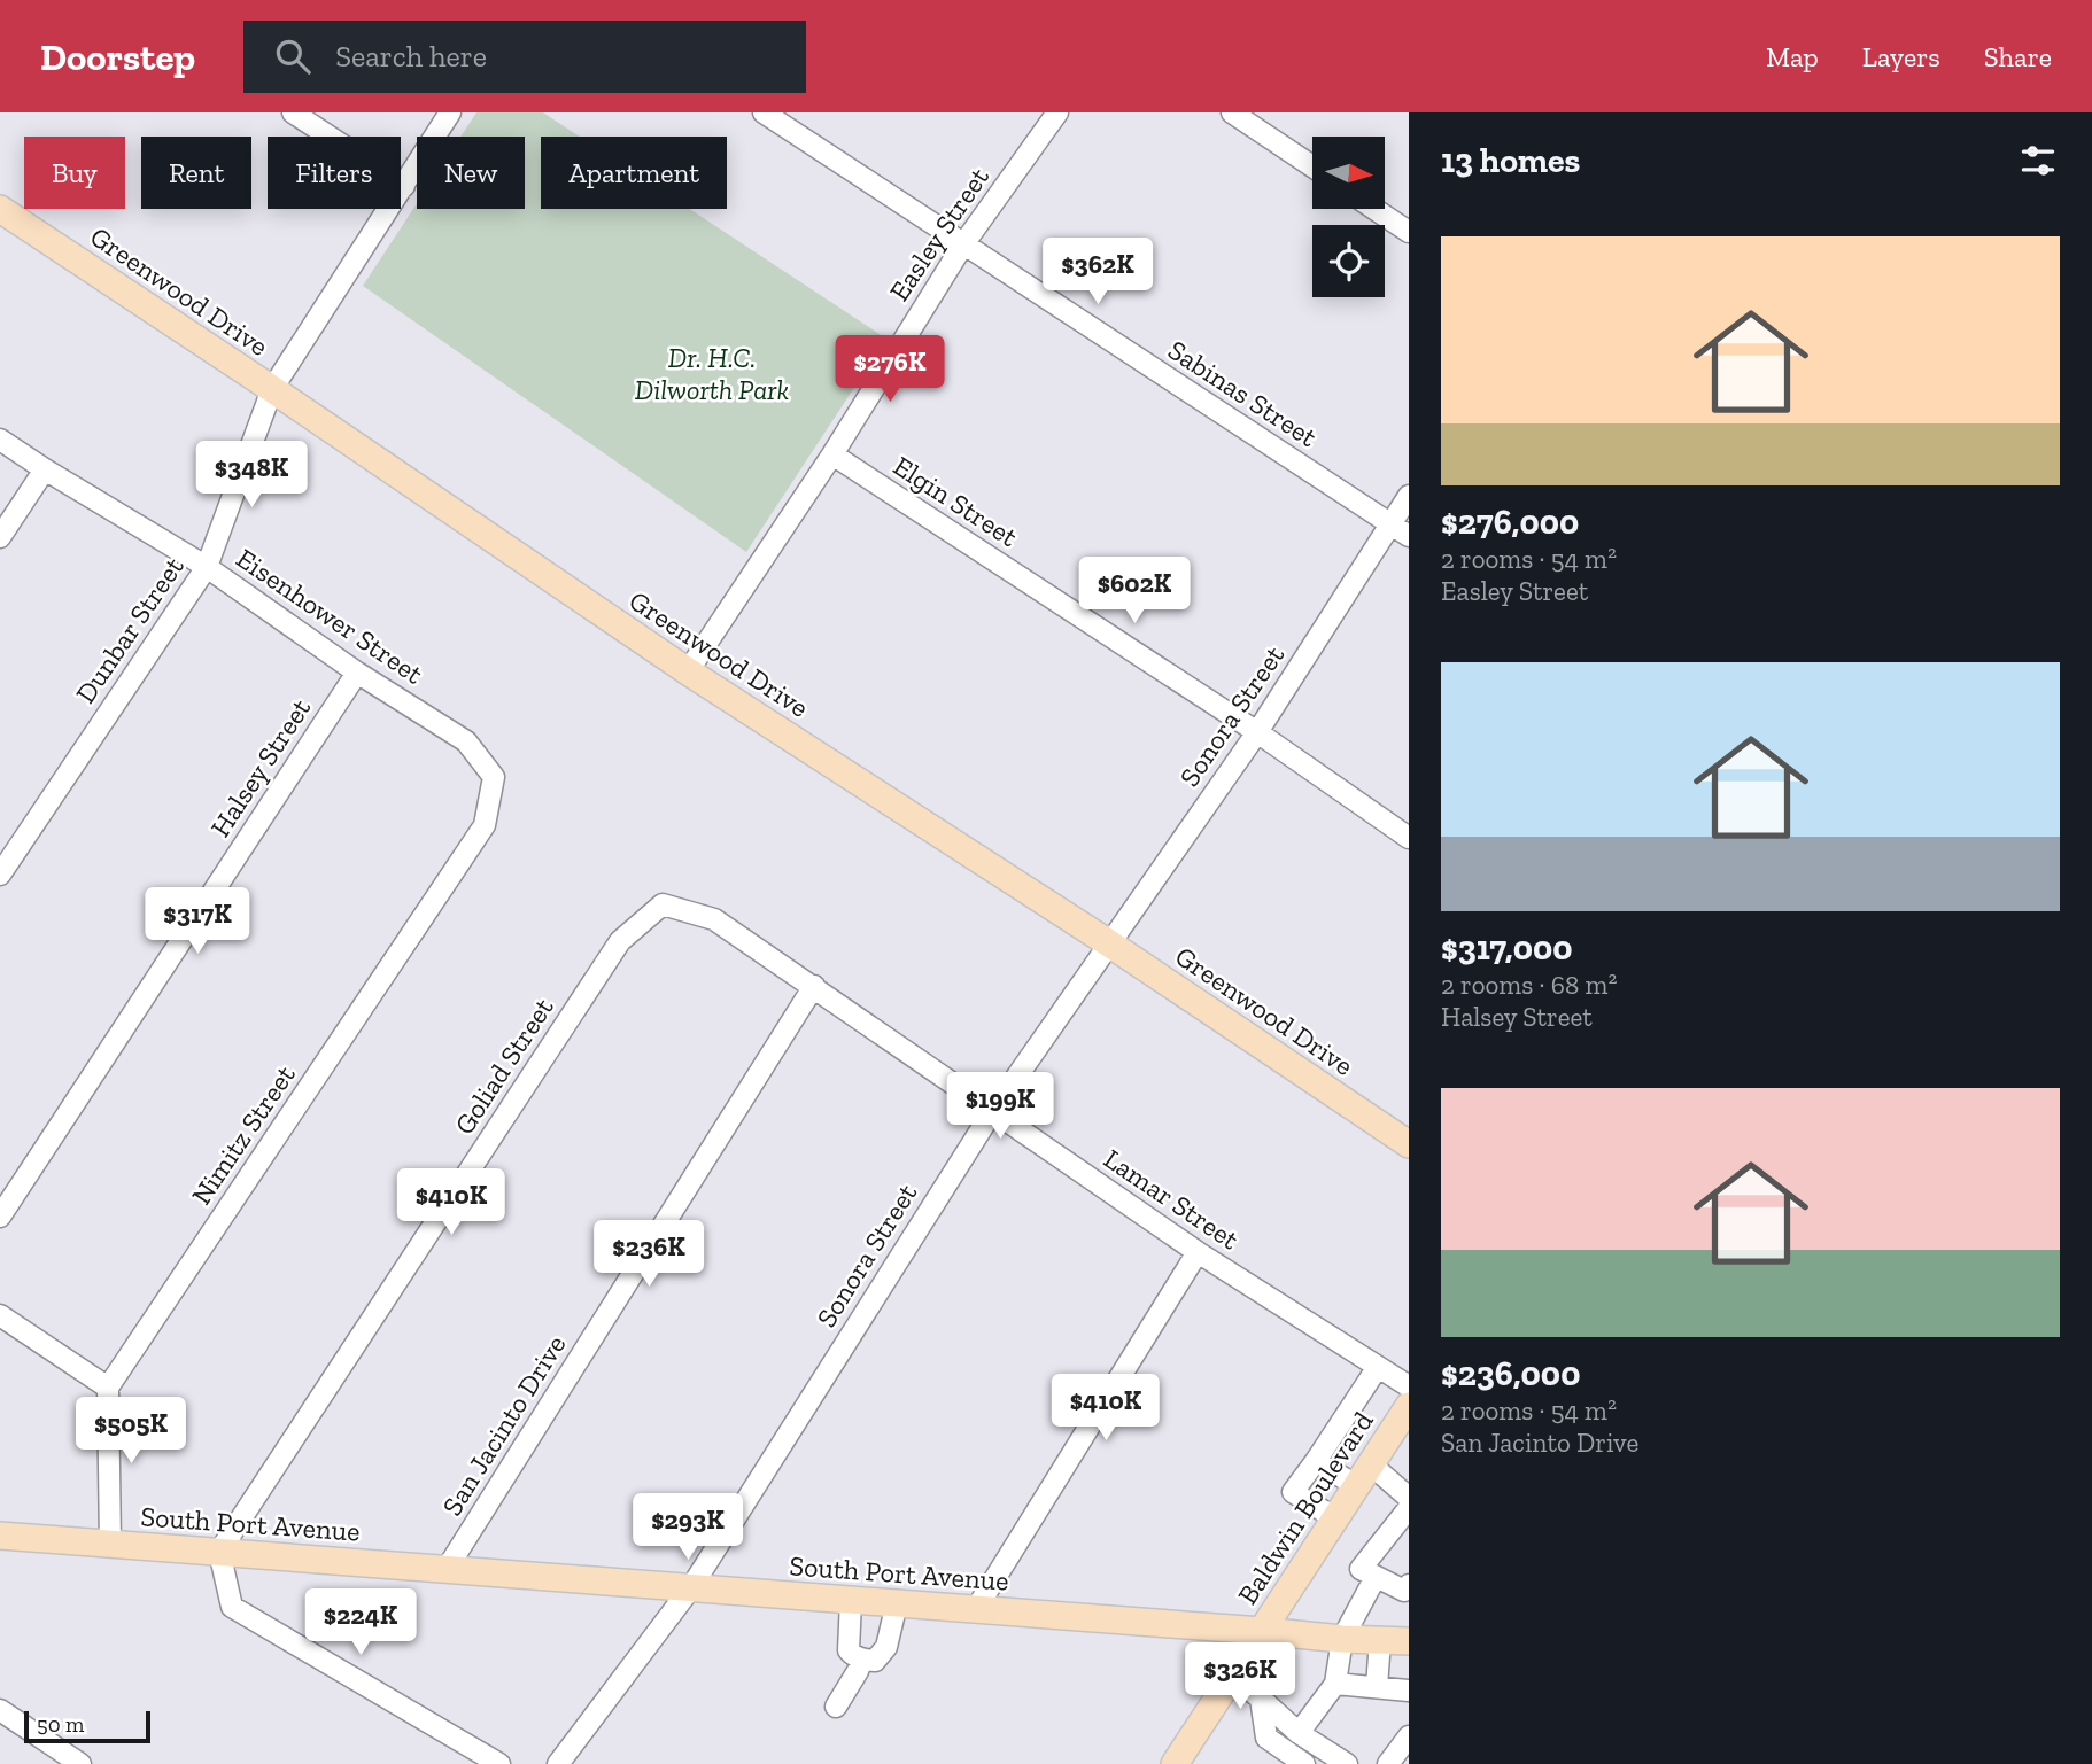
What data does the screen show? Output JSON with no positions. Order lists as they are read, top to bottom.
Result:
{
  "streets": {
    "main road": ["Greenwood Drive", "Baldwin Boulevard", "South Port Avenue"],
    "street": [
      "Easley Street",
      "Sabinas Street",
      "Elgin Street",
      "Eisenhower Street",
      "Dunbar Street",
      "Sonora Street",
      "Halsey Street",
      "Goliad Street",
      "Nimitz Street",
      "Lamar Street",
      "San Jacinto Drive"
    ]
  },
  "crossings": [
    ["Easley Street", "Greenwood Drive"],
    ["Easley Street", "Sabinas Street"],
    ["Easley Street", "Elgin Street"],
    ["Greenwood Drive", "Dunbar Street"],
    ["Greenwood Drive", "Sonora Street"],
    ["Sabinas Street", "Sonora Street"],
    ["Elgin Street", "Sonora Street"],
    ["Eisenhower Street", "Dunbar Street"],
    ["Eisenhower Street", "Halsey Street"],
    ["Eisenhower Street", "Nimitz Street"],
    ["Sonora Street", "Lamar Street"],
    ["Sonora Street", "South Port Avenue"],
    ["Goliad Street", "Lamar Street"],
    ["Goliad Street", "South Port Avenue"],
    ["Lamar Street", "San Jacinto Drive"],
    ["San Jacinto Drive", "South Port Avenue"],
    ["Baldwin Boulevard", "South Port Avenue"]
  ],
  "parks": ["Dr. H.C. Dilworth Park"],
  "scale_bar": "50 m",
  "north": "right",
  "page": {
    "header": "Doorstep",
    "search": "Search here",
    "nav": ["Map", "Layers", "Share"],
    "heading": "13 homes",
    "chip": [
      "Buy",
      "Rent",
      "Filters",
      "New",
      "Apartment"
    ],
    "list": [
      {
        "name": "$276,000",
        "note": "2 rooms · 54 m² · Easley Street"
      },
      {
        "name": "$317,000",
        "note": "2 rooms · 68 m² · Halsey Street"
      },
      {
        "name": "$236,000",
        "note": "2 rooms · 54 m² · San Jacinto Drive"
      }
    ],
    "price": [
      "$362K",
      "$276K",
      "$348K",
      "$602K",
      "$317K",
      "$199K",
      "$410K",
      "$236K",
      "$410K",
      "$505K",
      "$293K",
      "$224K",
      "$326K"
    ],
    "scale": "50 m"
  }
}
